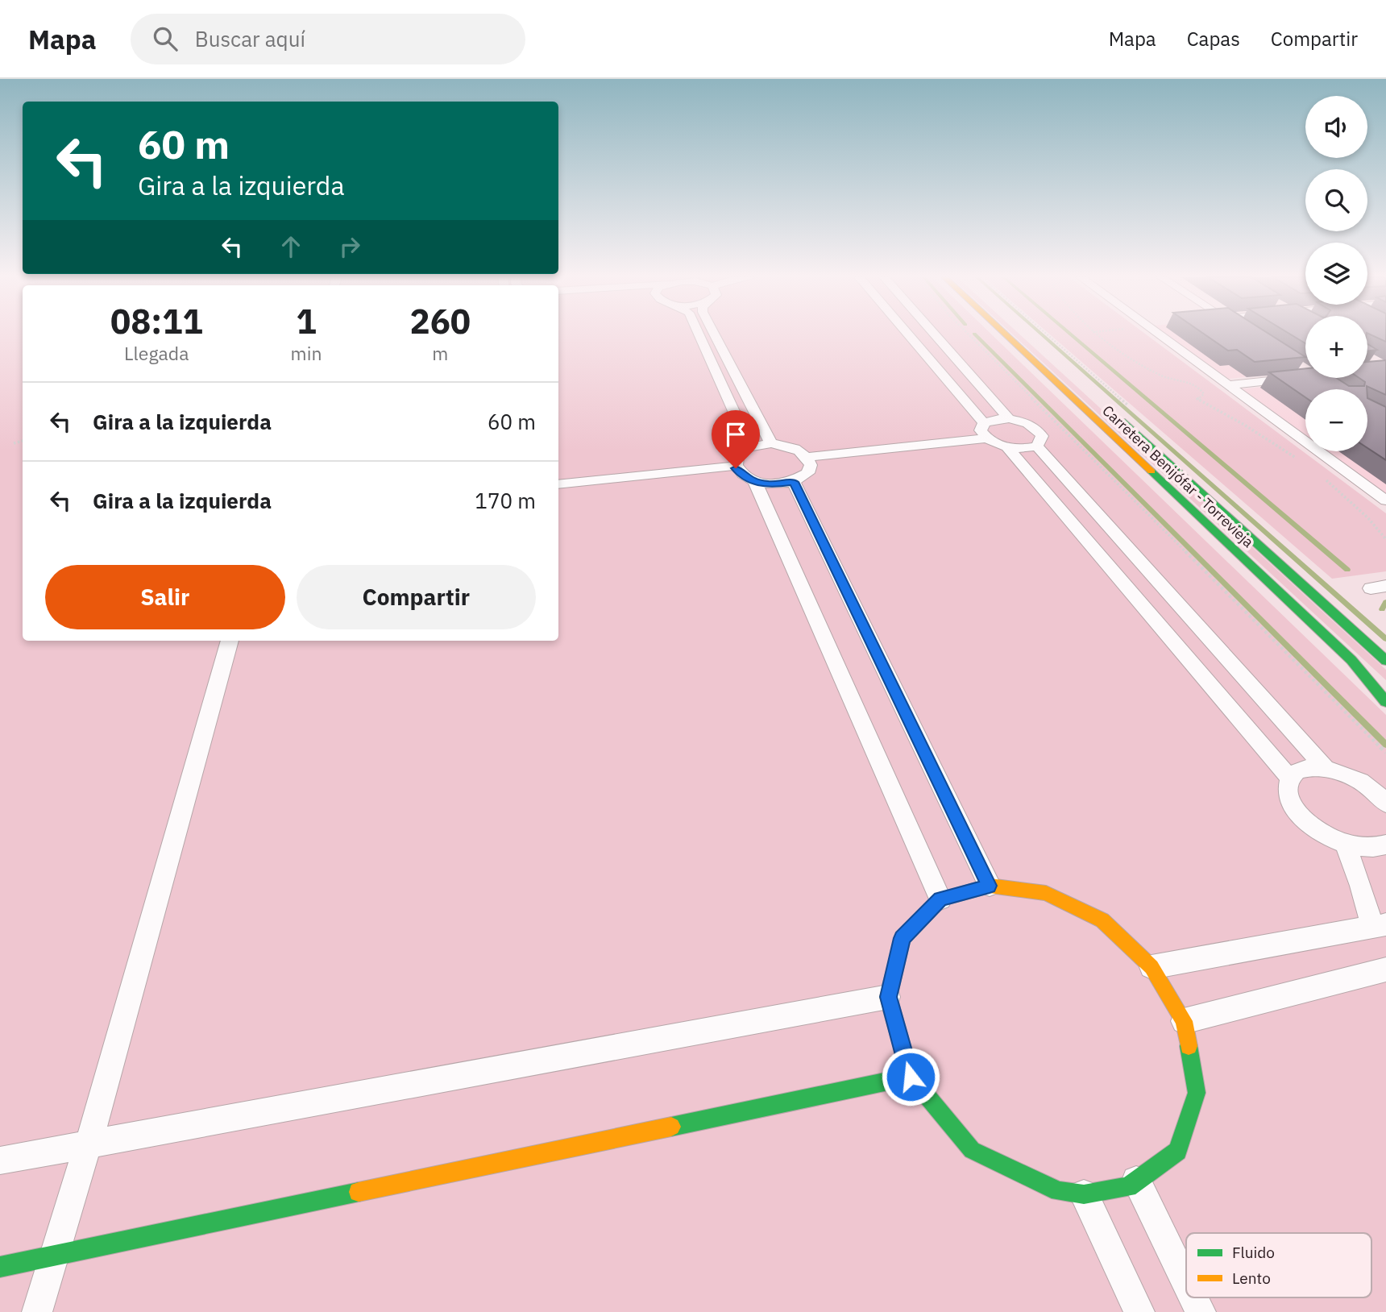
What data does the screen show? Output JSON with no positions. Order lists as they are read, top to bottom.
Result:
{
  "streets": {
    "main road": ["Carretera Benijófar - Torrevieja"]
  },
  "legend": ["Fluido", "Lento"],
  "page": {
    "header": "Mapa",
    "search": "Buscar aquí",
    "nav": ["Mapa", "Capas", "Compartir"],
    "map_buttons": ["+", "−"],
    "turn": ["60 m", "Gira a la izquierda"],
    "eta": [
      "08:11",
      "Llegada",
      "1",
      "min",
      "260",
      "m"
    ],
    "list": [
      {
        "name": "Gira a la izquierda",
        "value": "60 m"
      },
      {
        "name": "Gira a la izquierda",
        "value": "170 m"
      }
    ],
    "buttons": ["Salir", "Compartir"]
  }
}
